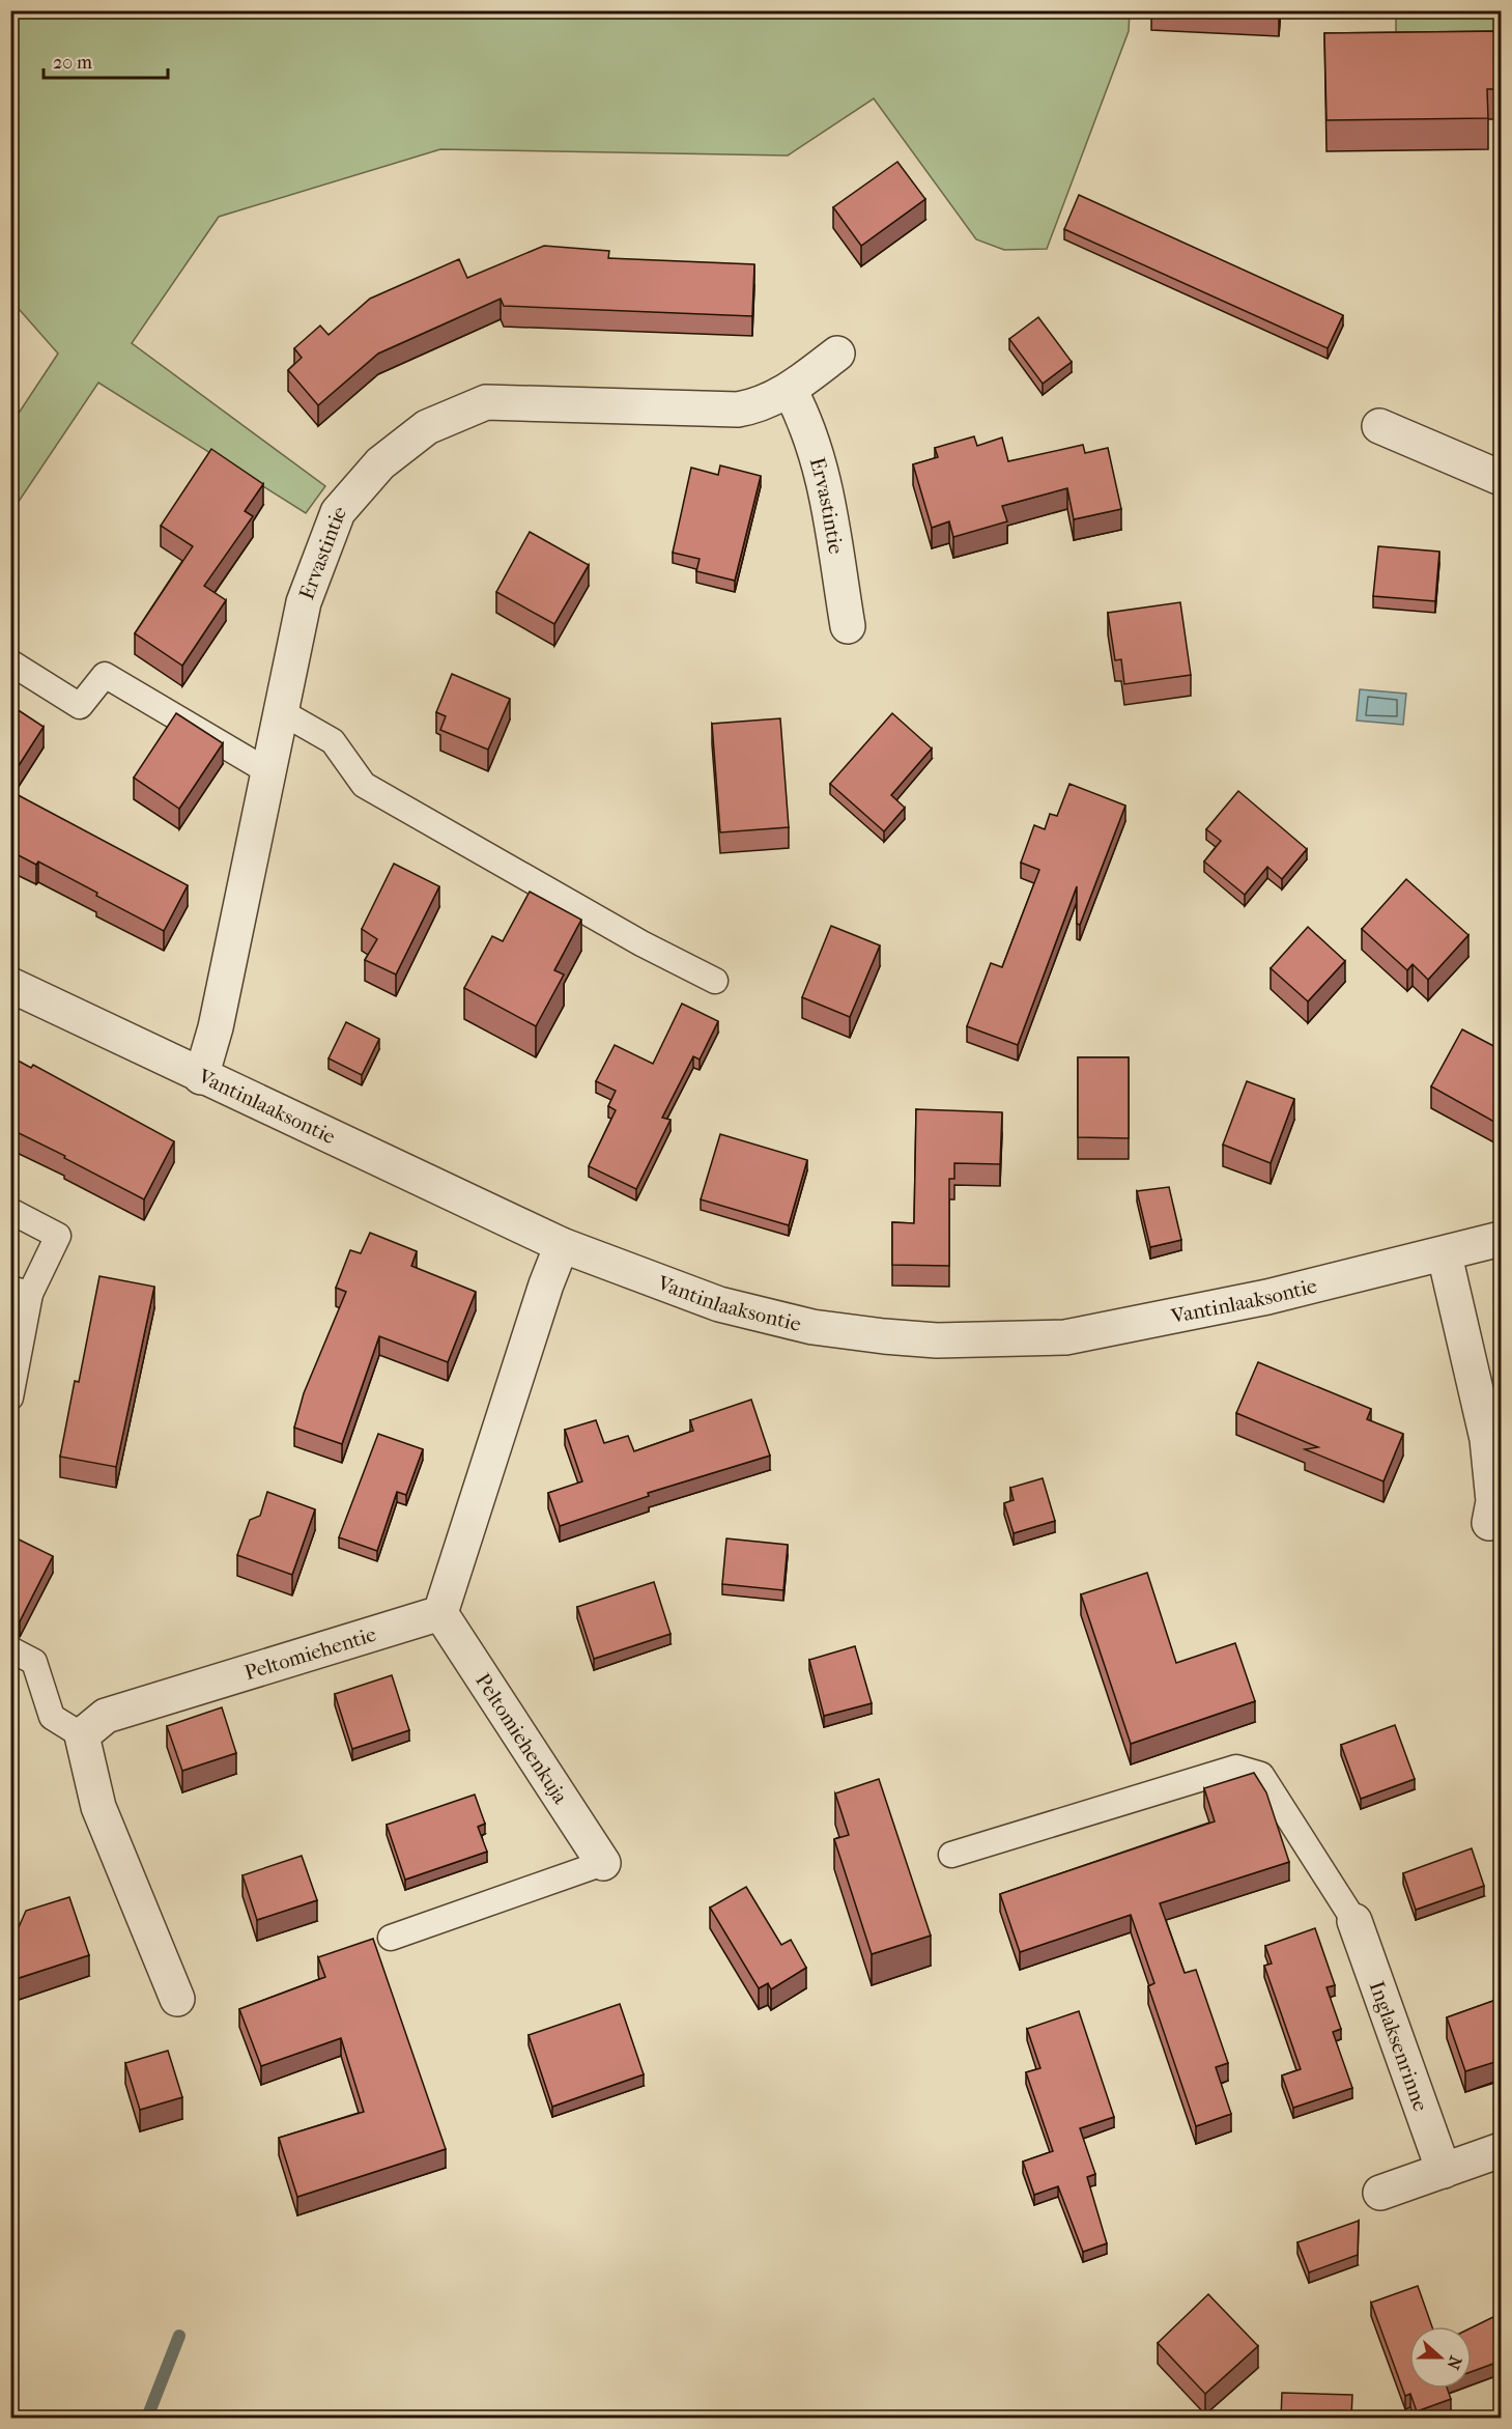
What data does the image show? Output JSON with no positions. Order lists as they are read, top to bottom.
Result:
{
  "streets": {
    "street": [
      "Ervastintie",
      "Vantinlaaksontie",
      "Peltomiehentie",
      "Peltomiehenkuja",
      "Inglaksenrinne"
    ]
  },
  "crossings": [
    ["Ervastintie", "Vantinlaaksontie"],
    ["Peltomiehentie", "Peltomiehenkuja"]
  ],
  "scale_bar": "20 m",
  "north": "right"
}
